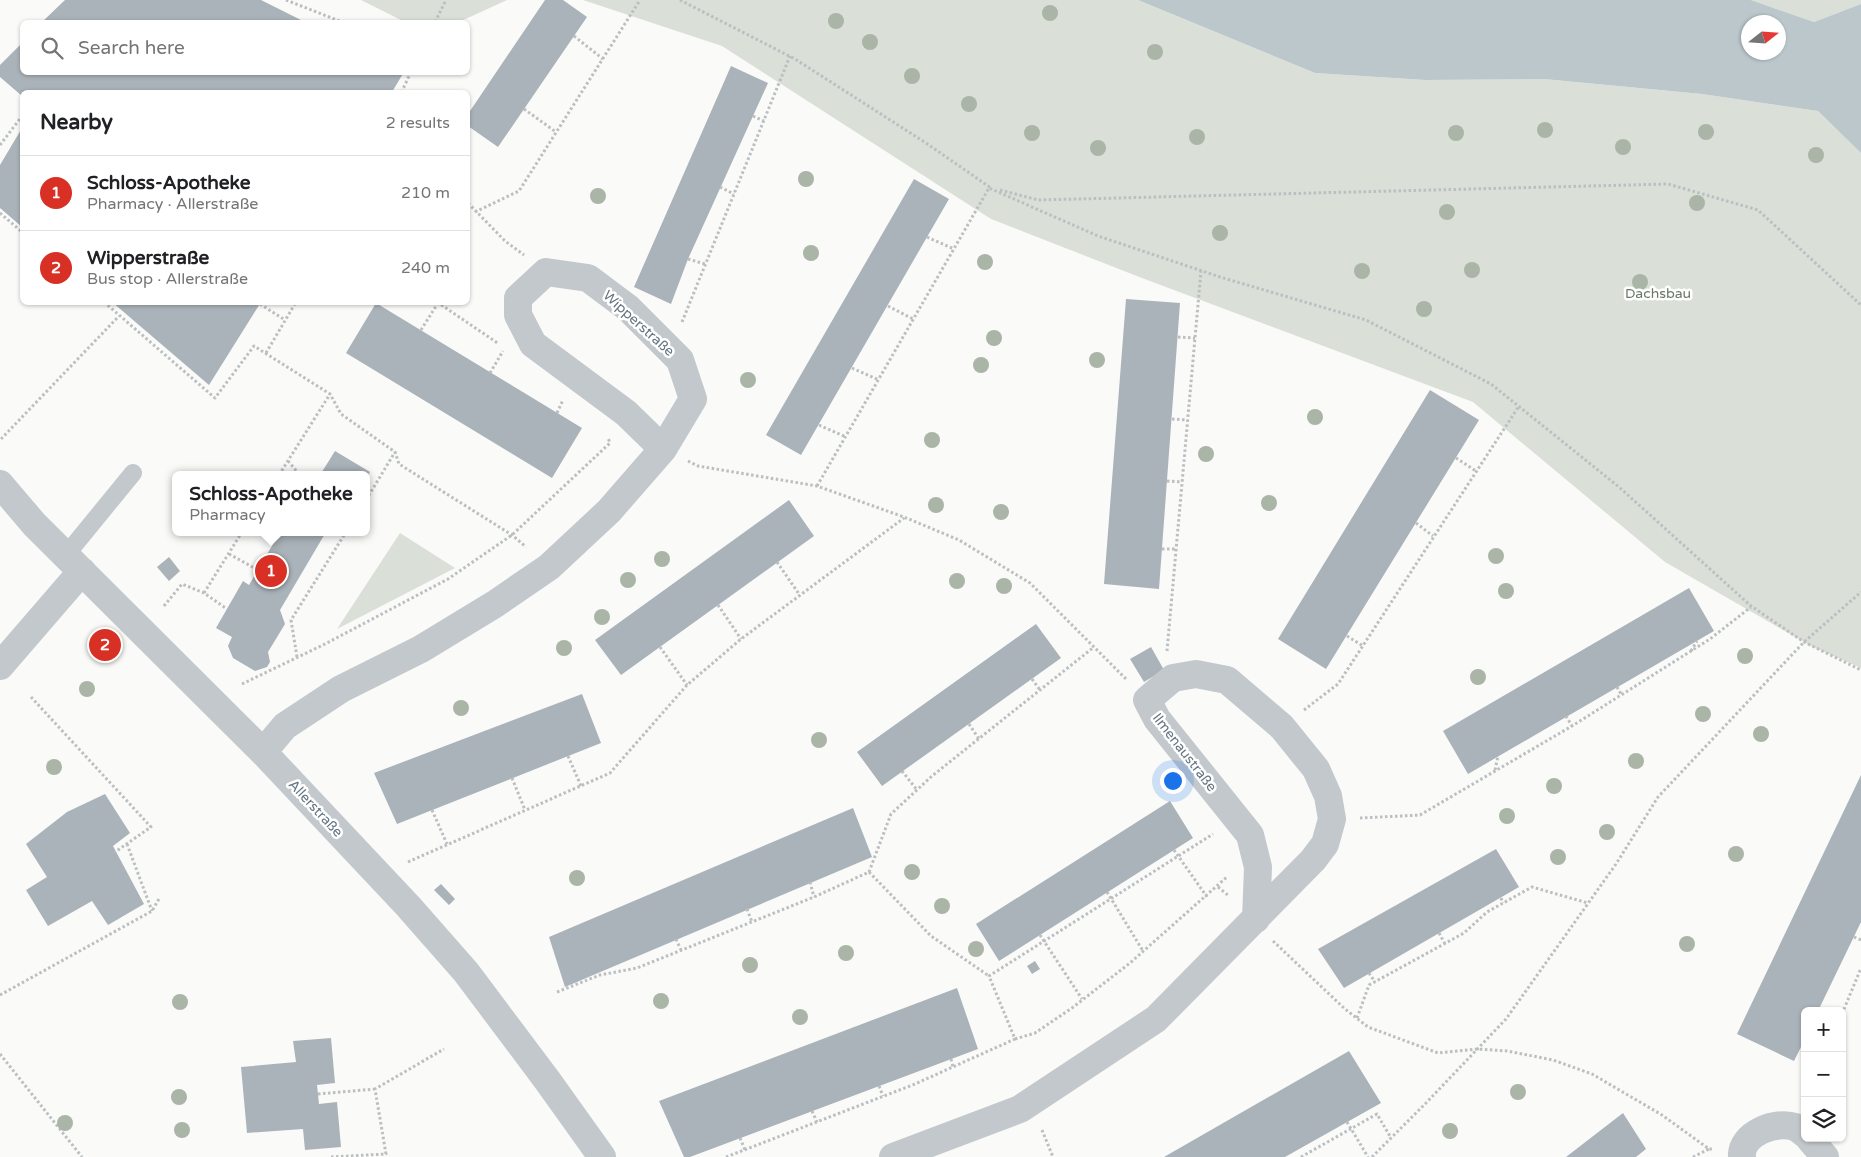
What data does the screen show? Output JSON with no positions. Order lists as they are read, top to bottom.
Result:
{
  "streets": {
    "street": ["Wipperstraße", "Ilmenaustraße", "Allerstraße"]
  },
  "crossings": [
    ["Wipperstraße", "Allerstraße"]
  ],
  "parks": ["Dachsbau"],
  "north": "right",
  "page": {
    "search": "Search here",
    "heading": ["Nearby", "2 results"],
    "list": [
      {
        "mark": "1",
        "name": "Schloss-Apotheke",
        "note": "Pharmacy · Allerstraße",
        "value": "210 m"
      },
      {
        "mark": "2",
        "name": "Wipperstraße",
        "note": "Bus stop · Allerstraße",
        "value": "240 m"
      }
    ],
    "popup": ["Schloss-Apotheke", "Pharmacy"],
    "pins": ["1", "2"],
    "map_buttons": ["+", "−"]
  }
}
